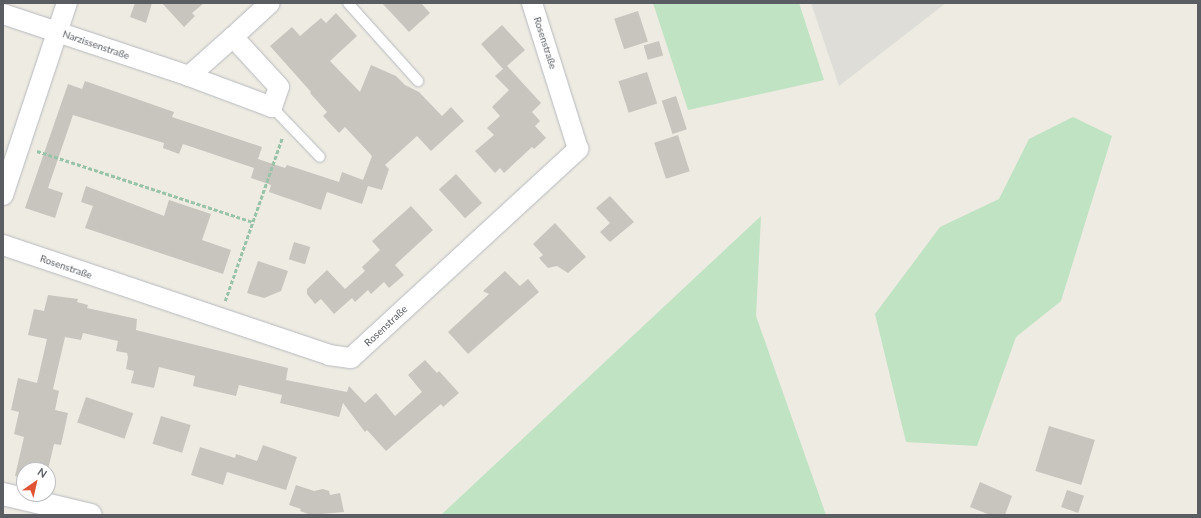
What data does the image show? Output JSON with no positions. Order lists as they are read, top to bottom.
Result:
{
  "streets": {
    "street": ["Rosenstraße", "Narzissenstraße"]
  },
  "north": "top right"
}
